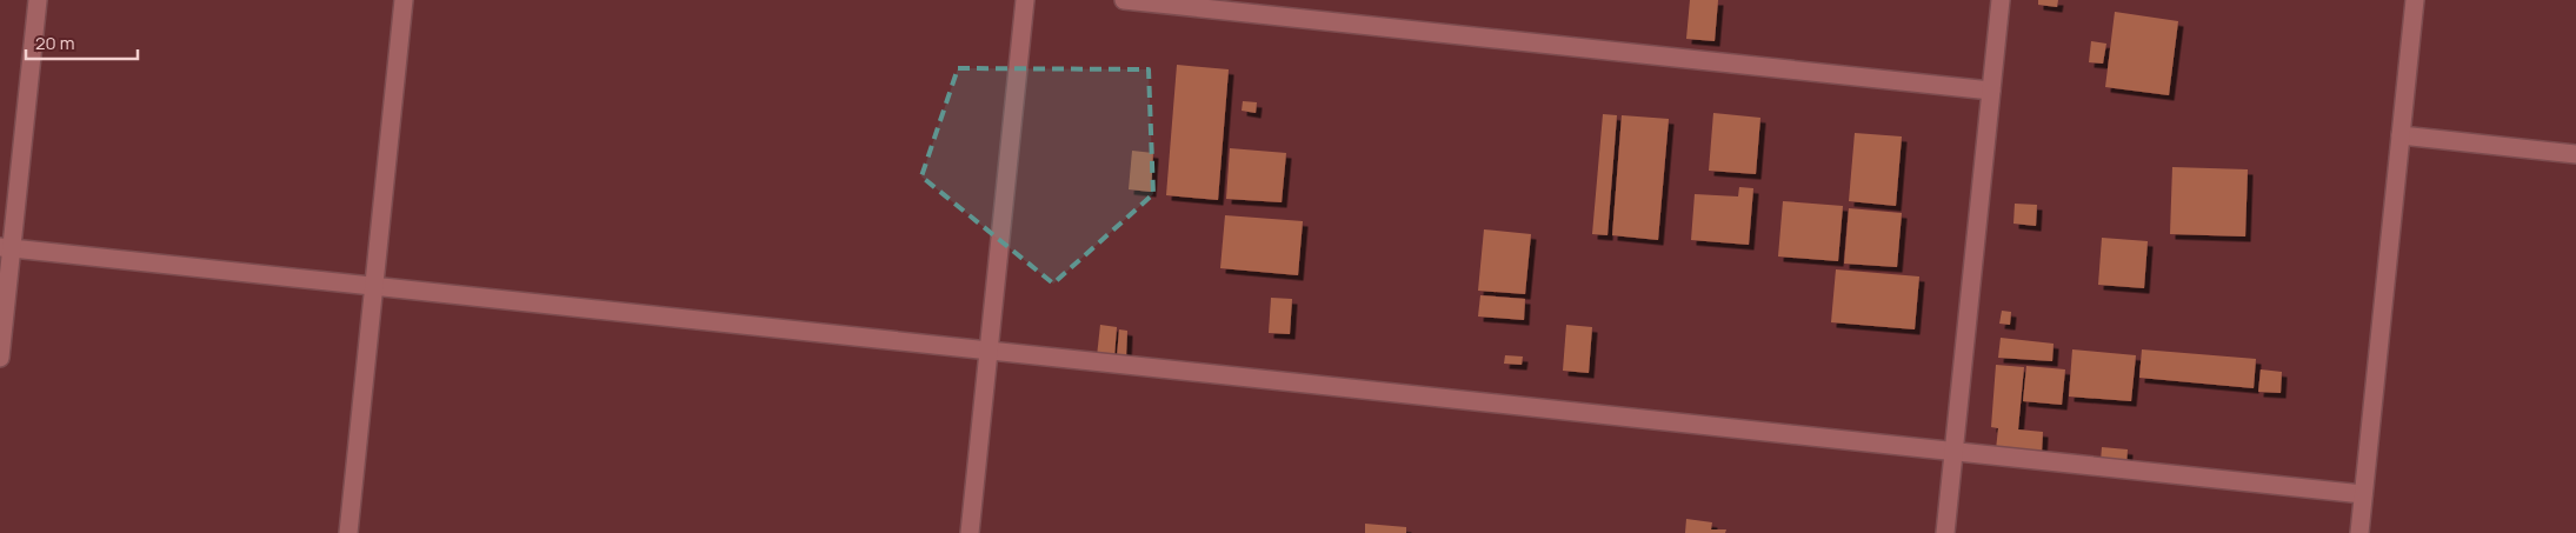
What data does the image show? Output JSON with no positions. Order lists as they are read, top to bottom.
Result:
{
  "scale_bar": "20 m"
}
